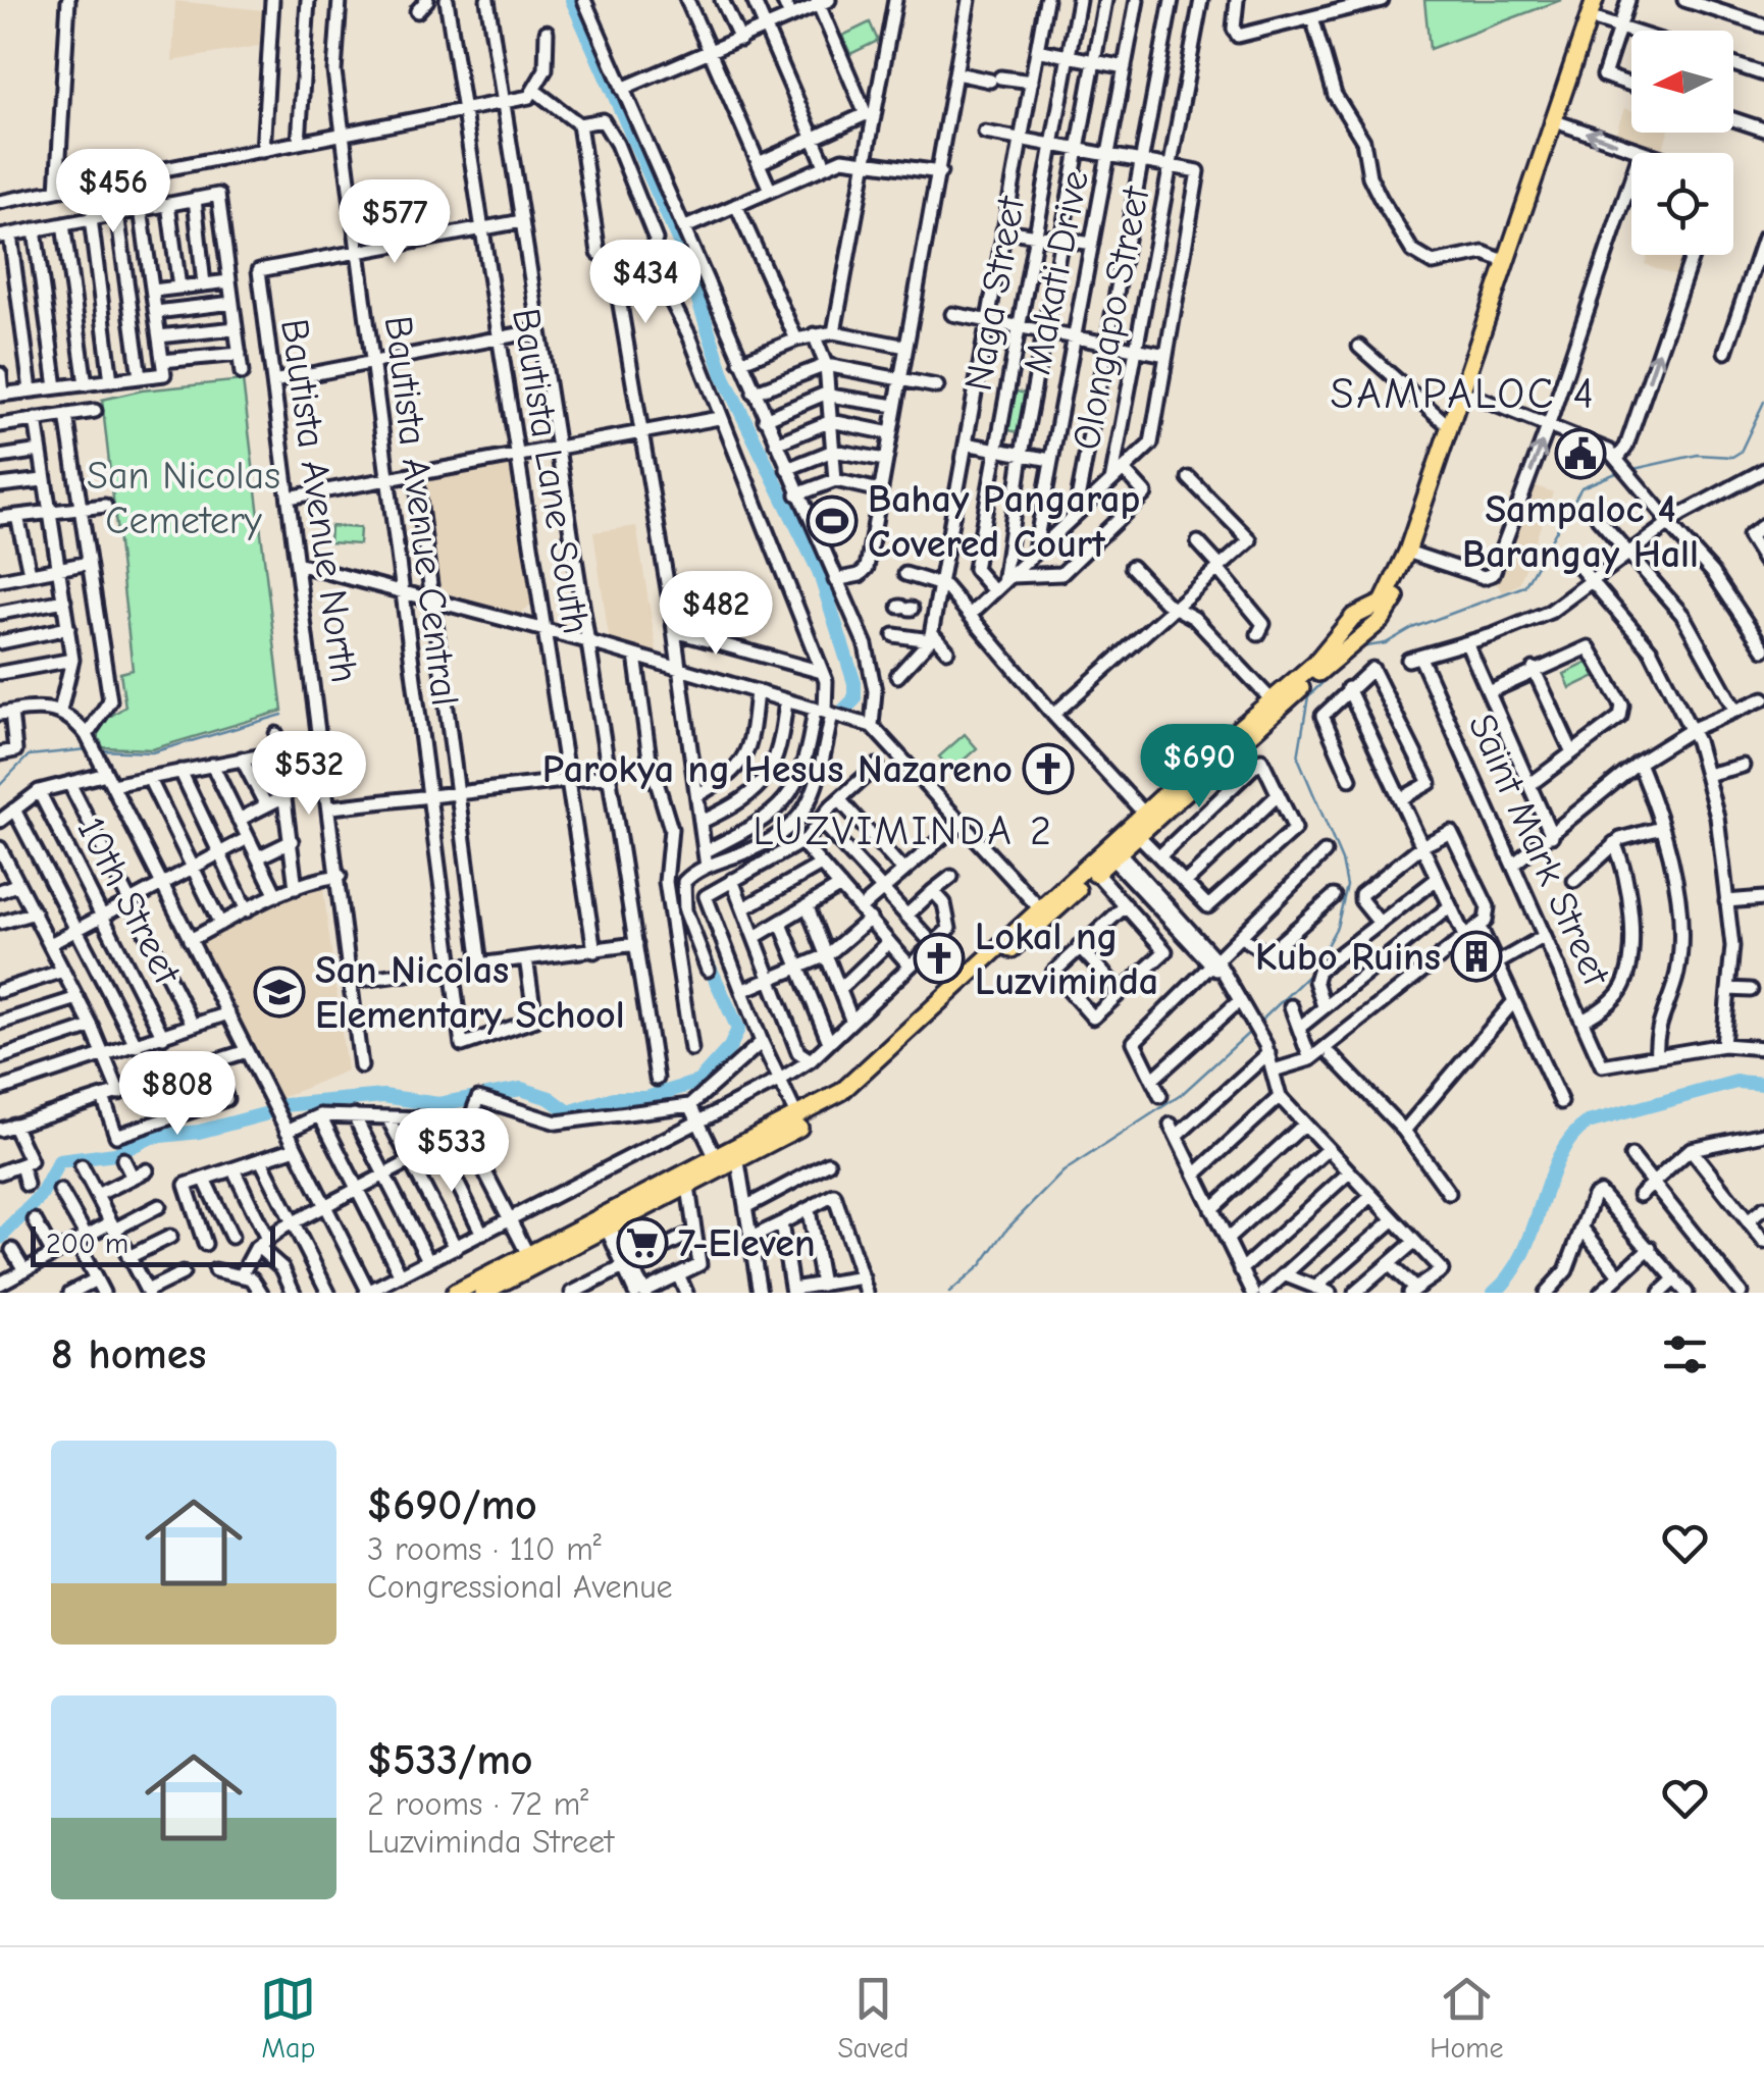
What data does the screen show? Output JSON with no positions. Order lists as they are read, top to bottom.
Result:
{
  "streets": {
    "street": [
      "Makati Drive",
      "Naga Street",
      "Olongapo Street",
      "Bautista Lane South",
      "Bautista Avenue North",
      "Bautista Avenue Central",
      "Saint Mark Street",
      "10th Street"
    ]
  },
  "crossings": [
    ["Bautista Avenue North", "Bautista Avenue Central"]
  ],
  "districts": ["SAMPALOC 4", "LUZVIMINDA 2"],
  "parks": ["San Nicolas Cemetery"],
  "places": {
    "public building": ["Sampaloc 4 Barangay Hall"],
    "sports": ["Bahay Pangarap Covered Court"],
    "church": ["Parokya ng Hesus Nazareno", "Lokal ng Luzviminda"],
    "building": ["Kubo Ruins"],
    "school or university": ["San Nicolas Elementary School"],
    "supermarket": ["7-Eleven"]
  },
  "scale_bar": "200 m",
  "north": "left",
  "page": {
    "price": [
      "$456",
      "$577",
      "$434",
      "$482",
      "$690",
      "$532",
      "$808",
      "$533"
    ],
    "scale": "200 m",
    "heading": "8 homes",
    "list": [
      {
        "name": "$690/mo",
        "note": "3 rooms · 110 m² · Congressional Avenue"
      },
      {
        "name": "$533/mo",
        "note": "2 rooms · 72 m² · Luzviminda Street"
      }
    ],
    "tabs": ["Map", "Saved", "Home"]
  }
}
